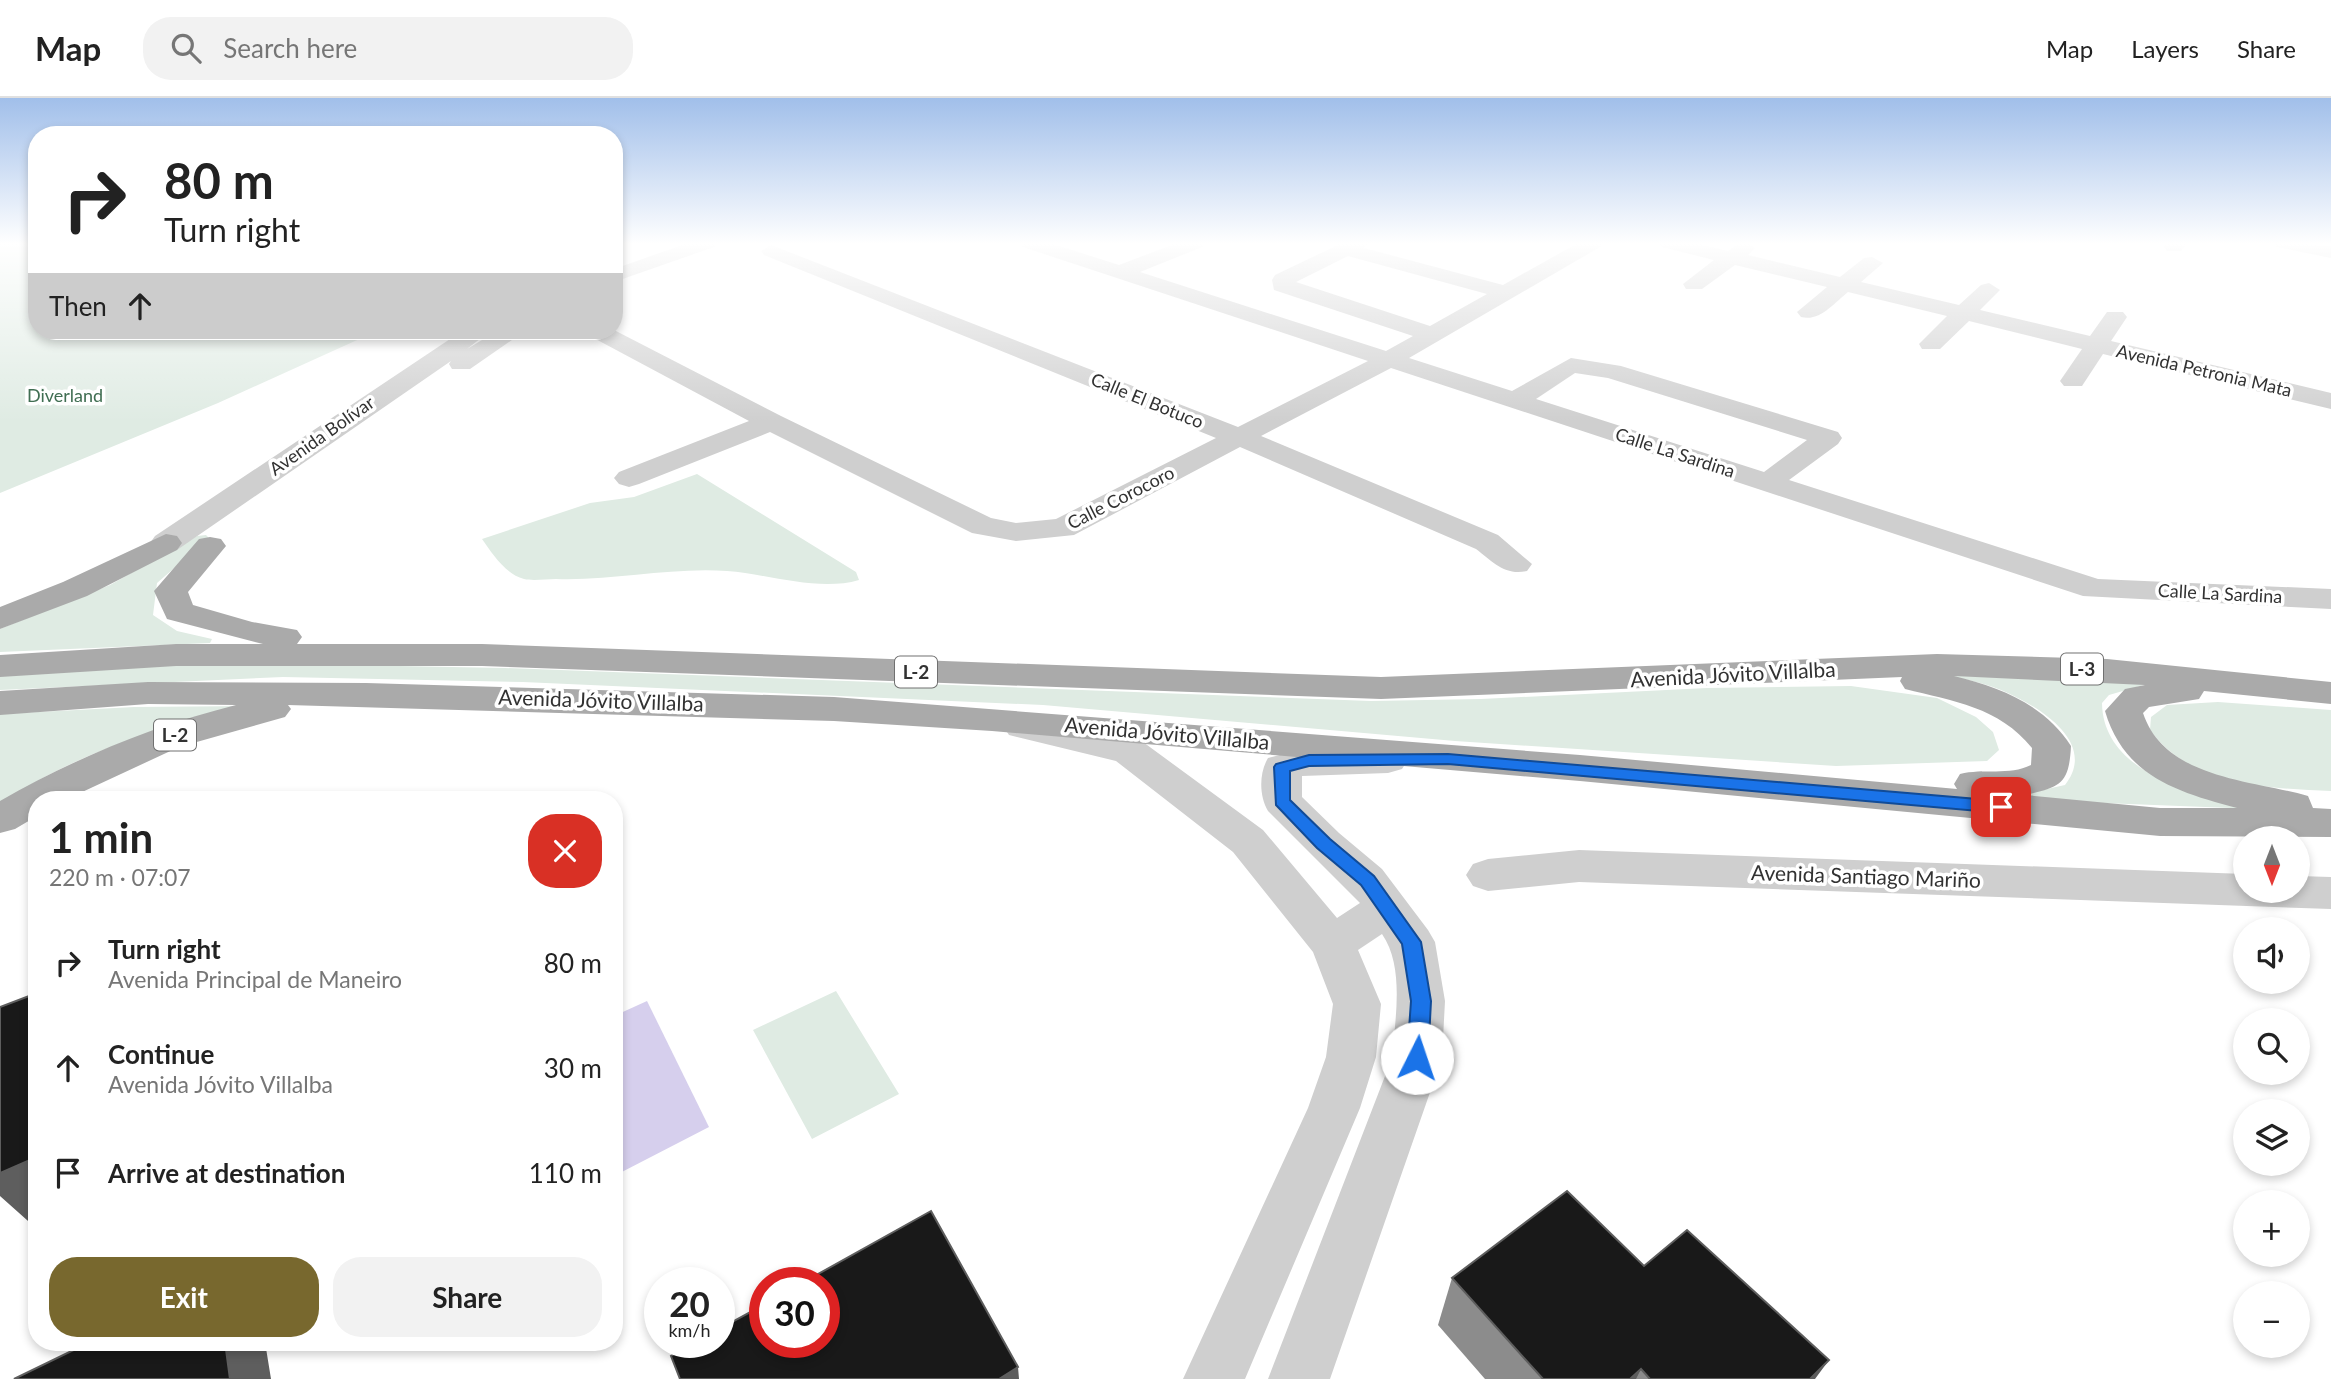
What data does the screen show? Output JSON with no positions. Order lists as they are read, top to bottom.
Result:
{
  "streets": {
    "main road": ["L-3", "L-2", "Avenida Jóvito Villalba"],
    "street": [
      "Avenida Petronia Mata",
      "Calle El Botuco",
      "Avenida Bolívar",
      "Calle La Sardina",
      "Calle Corocoro",
      "Avenida Santiago Mariño"
    ]
  },
  "crossings": [
    ["Calle El Botuco", "Calle Corocoro"],
    ["Avenida Bolívar", "L-2"],
    ["Calle La Sardina", "Calle Corocoro"],
    ["L-2", "Avenida Jóvito Villalba"]
  ],
  "parks": ["Diverland"],
  "north": "bottom",
  "page": {
    "header": "Map",
    "search": "Search here",
    "nav": ["Map", "Layers", "Share"],
    "turn": ["80 m", "Turn right"],
    "then": "Then",
    "heading": ["1 min", "220 m · 07:07"],
    "map_buttons": ["+", "−"],
    "list": [
      {
        "name": "Turn right",
        "note": "Avenida Principal de Maneiro",
        "value": "80 m"
      },
      {
        "name": "Continue",
        "note": "Avenida Jóvito Villalba",
        "value": "30 m"
      },
      {
        "name": "Arrive at destination",
        "value": "110 m"
      }
    ],
    "buttons": ["Exit", "Share"],
    "speed": "20 km/h",
    "limit": "30"
  }
}
